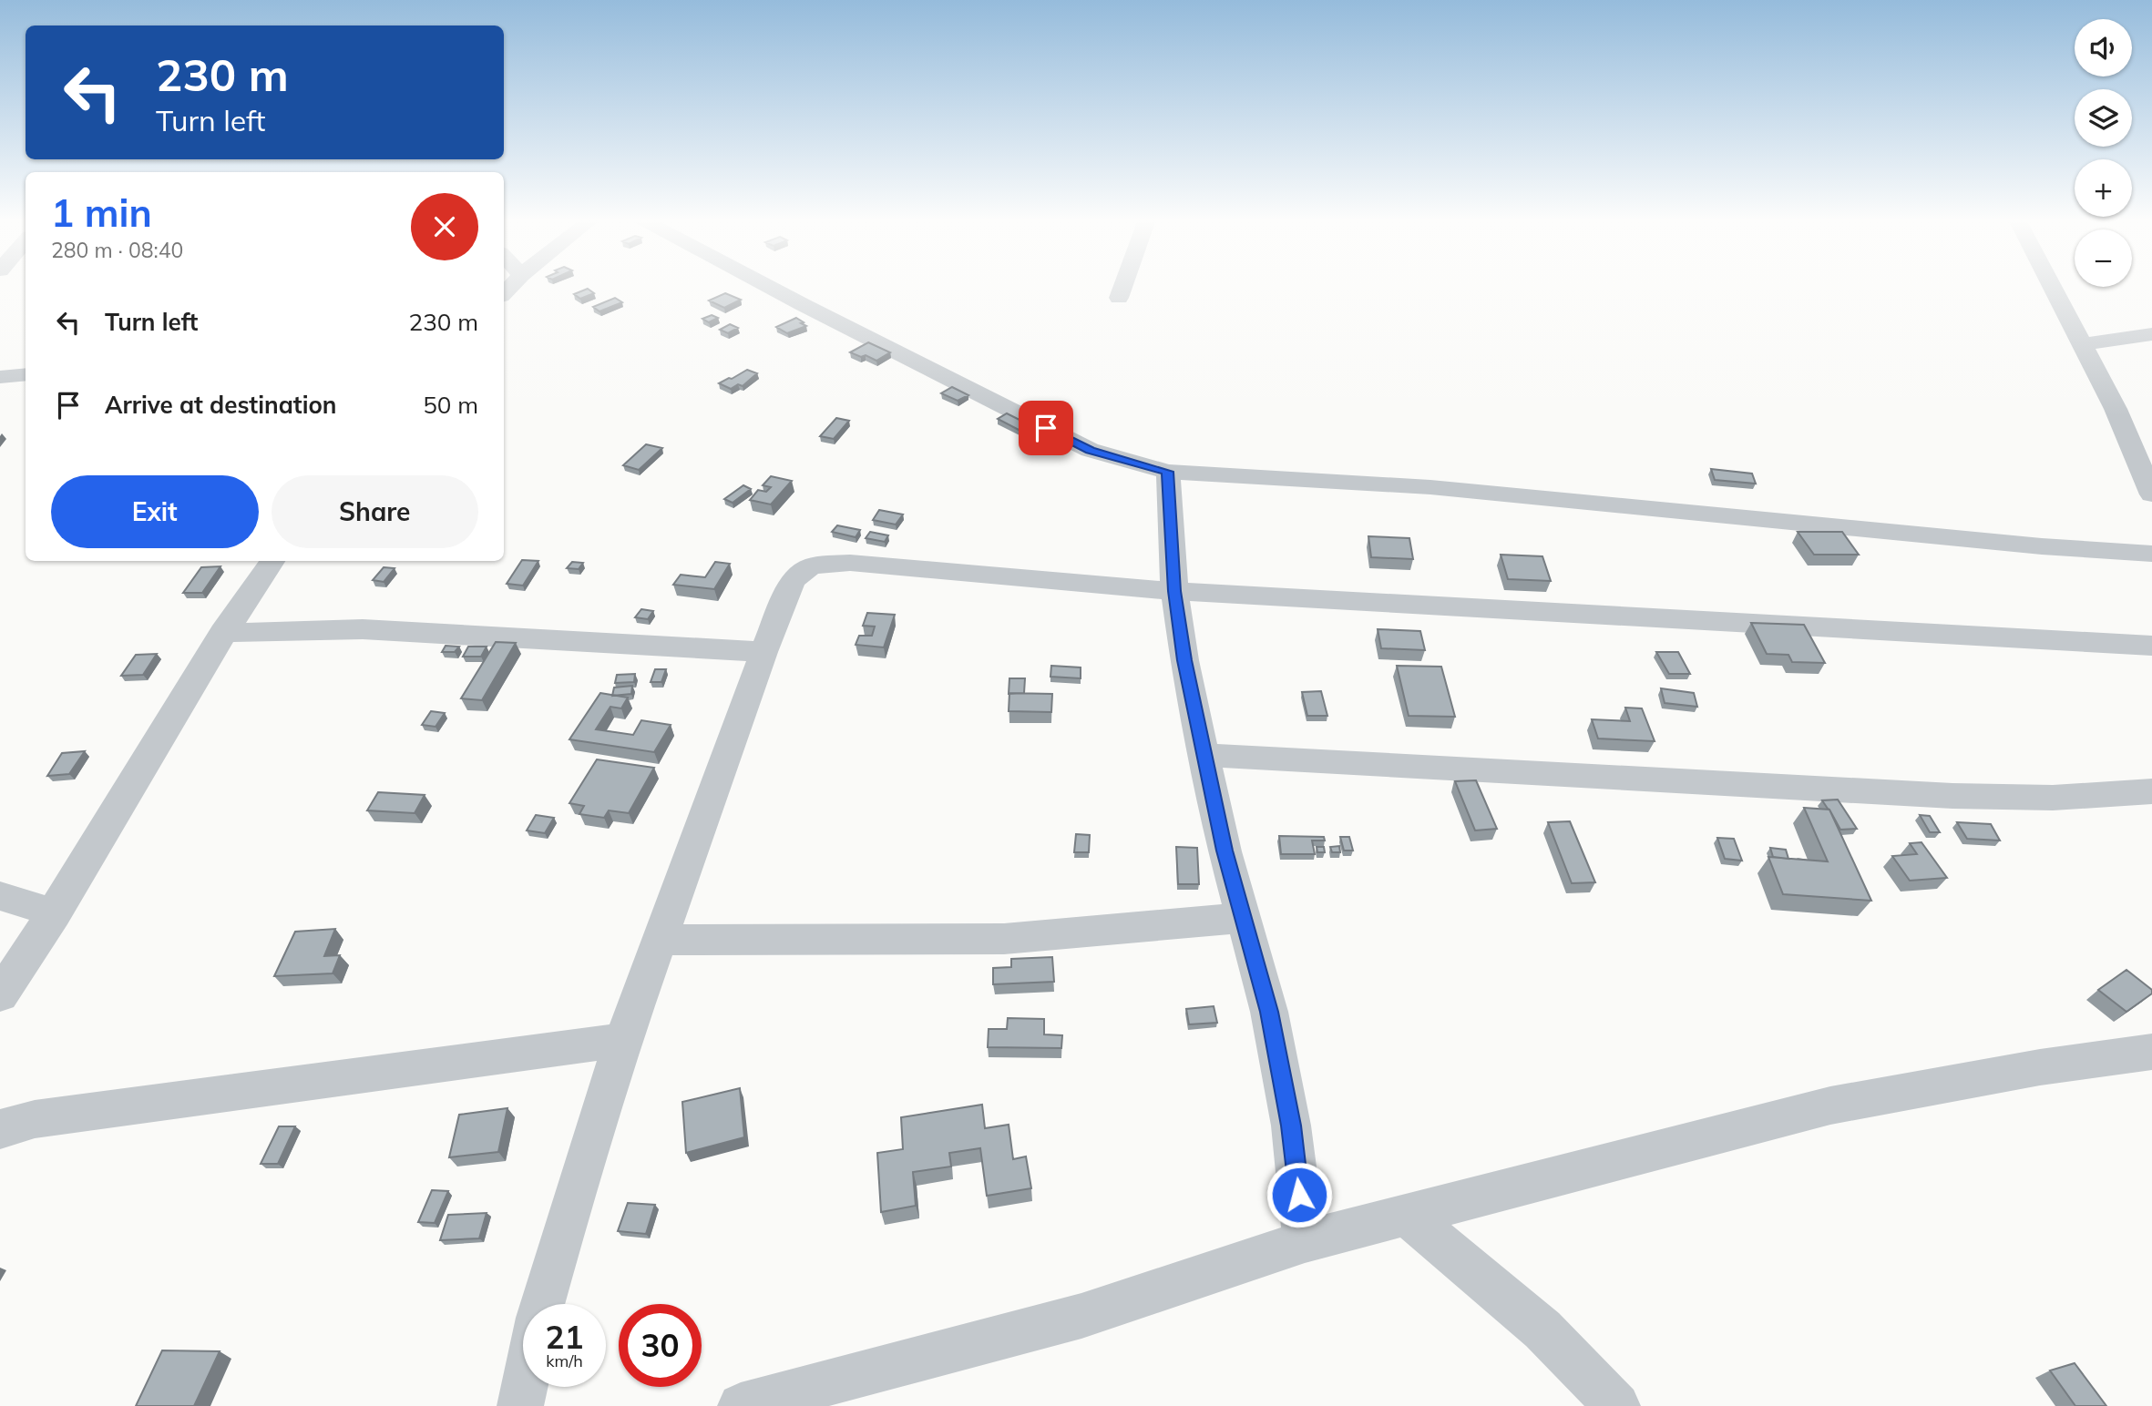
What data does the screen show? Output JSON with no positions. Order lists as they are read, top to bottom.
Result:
{
  "page": {
    "map_buttons": ["+", "−"],
    "turn": ["230 m", "Turn left"],
    "heading": ["1 min", "280 m · 08:40"],
    "list": [
      {
        "name": "Turn left",
        "value": "230 m"
      },
      {
        "name": "Arrive at destination",
        "value": "50 m"
      }
    ],
    "buttons": ["Exit", "Share"],
    "speed": "21 km/h",
    "limit": "30"
  }
}
